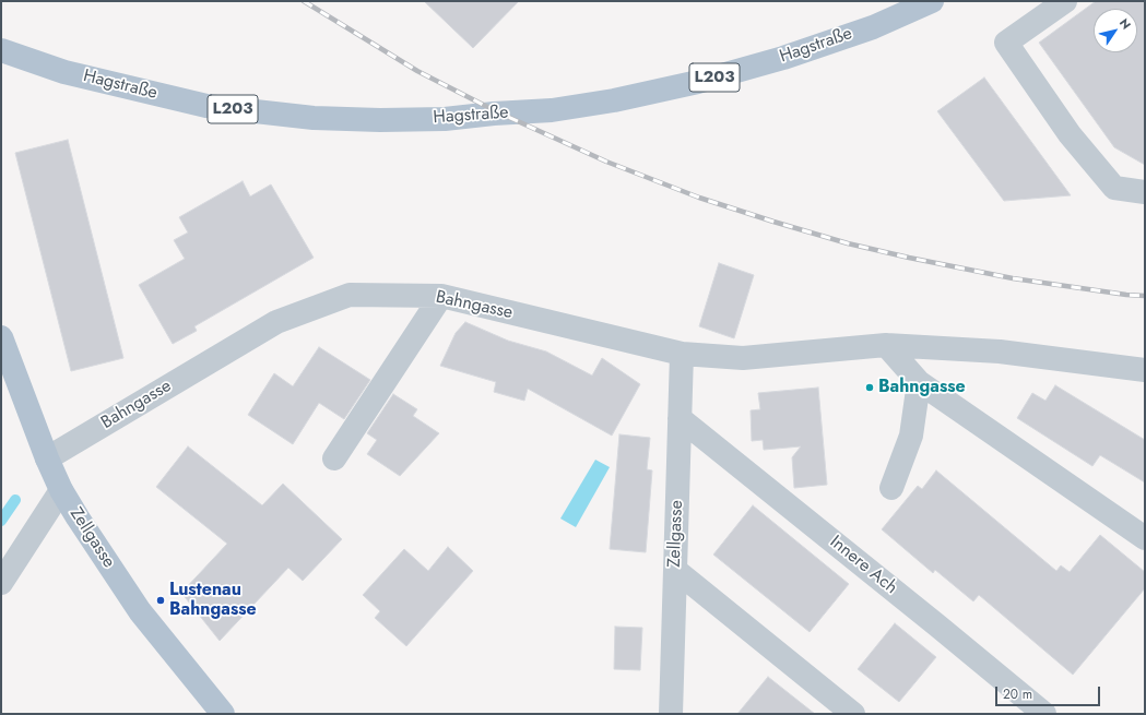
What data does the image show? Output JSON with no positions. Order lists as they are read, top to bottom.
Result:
{
  "streets": {
    "main road": ["Hagstraße", "L203", "Zellgasse"],
    "street": ["Bahngasse", "Innere Ach"]
  },
  "crossings": [
    ["Bahngasse", "Zellgasse"],
    ["Zellgasse", "Innere Ach"]
  ],
  "places": ["Bahngasse", "Lustenau Bahngasse"],
  "scale_bar": "20 m",
  "north": "top right"
}
